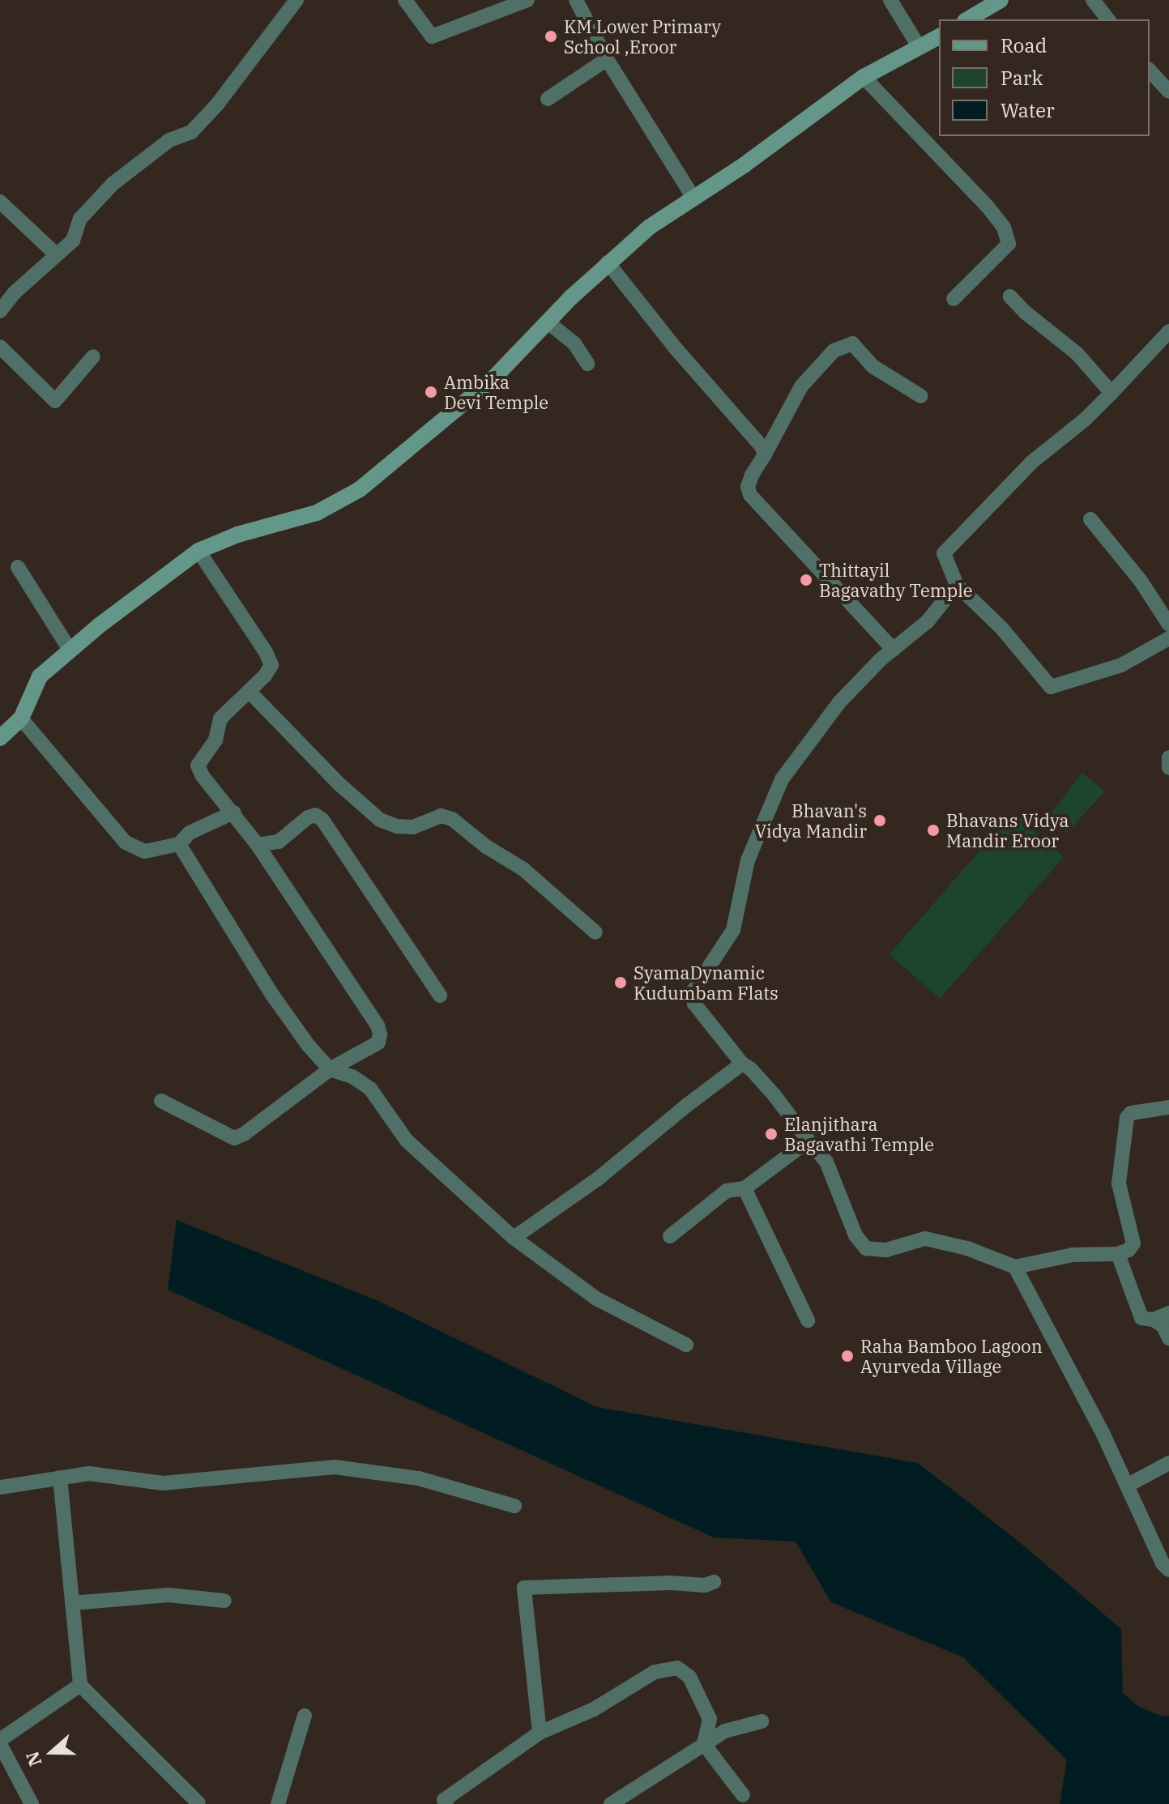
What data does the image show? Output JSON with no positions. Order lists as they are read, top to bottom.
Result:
{
  "places": [
    "KM Lower Primary School ,Eroor",
    "Ambika Devi Temple",
    "Thittayil Bagavathy Temple",
    "Bhavan's Vidya Mandir",
    "Bhavans Vidya Mandir Eroor",
    "SyamaDynamic Kudumbam Flats",
    "Elanjithara Bagavathi Temple",
    "Raha Bamboo Lagoon Ayurveda Village"
  ],
  "legend": ["Road", "Park", "Water"],
  "north": "left"
}
